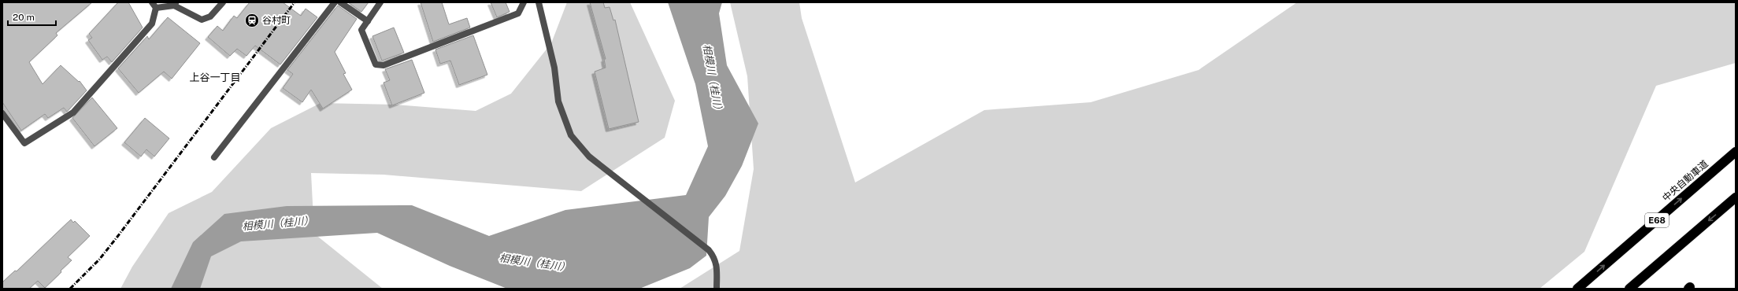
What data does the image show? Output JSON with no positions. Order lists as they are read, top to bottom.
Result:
{
  "streets": {
    "highway": ["中央自動車道", "E68"]
  },
  "districts": ["上谷一丁目"],
  "water": ["相模川（桂川）"],
  "places": {
    "station": ["谷村町"]
  },
  "scale_bar": "20 m"
}
